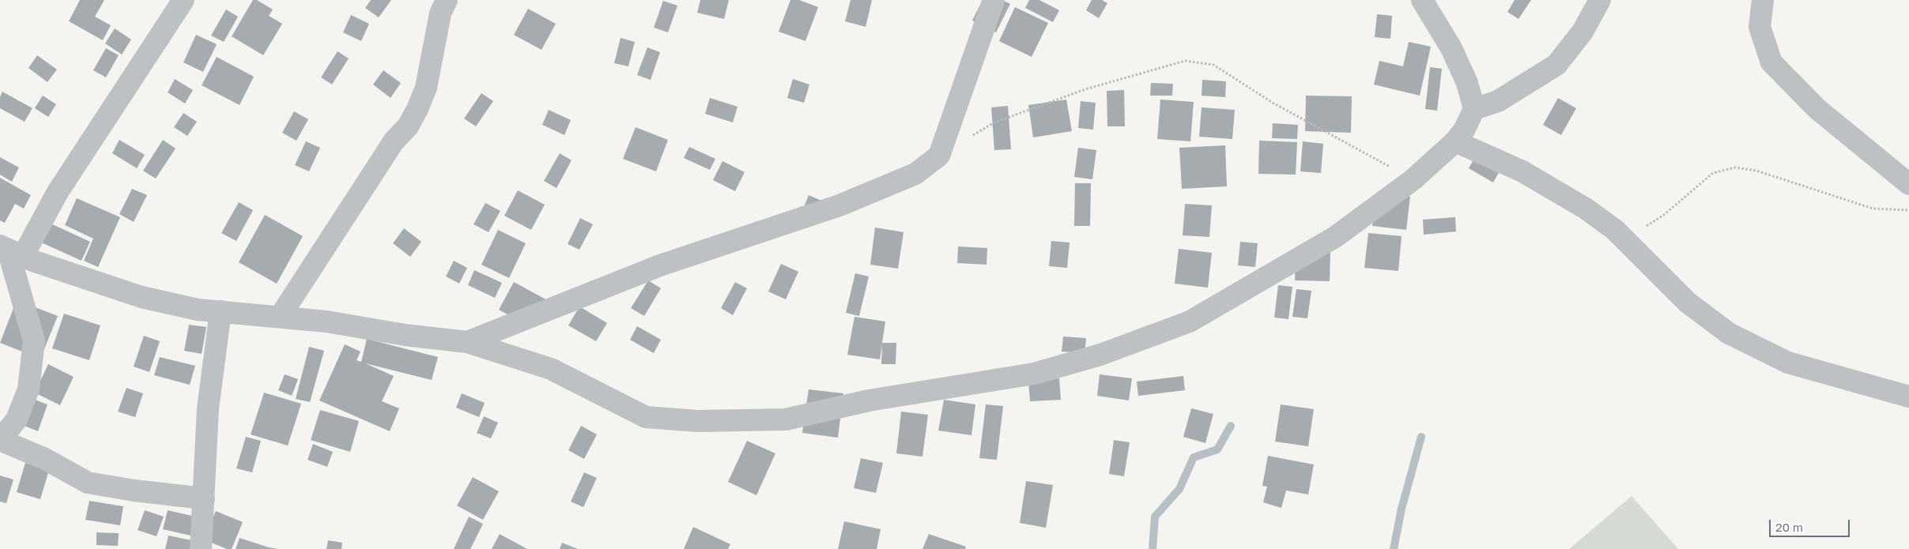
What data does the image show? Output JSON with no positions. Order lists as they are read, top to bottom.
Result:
{
  "scale_bar": "20 m"
}
